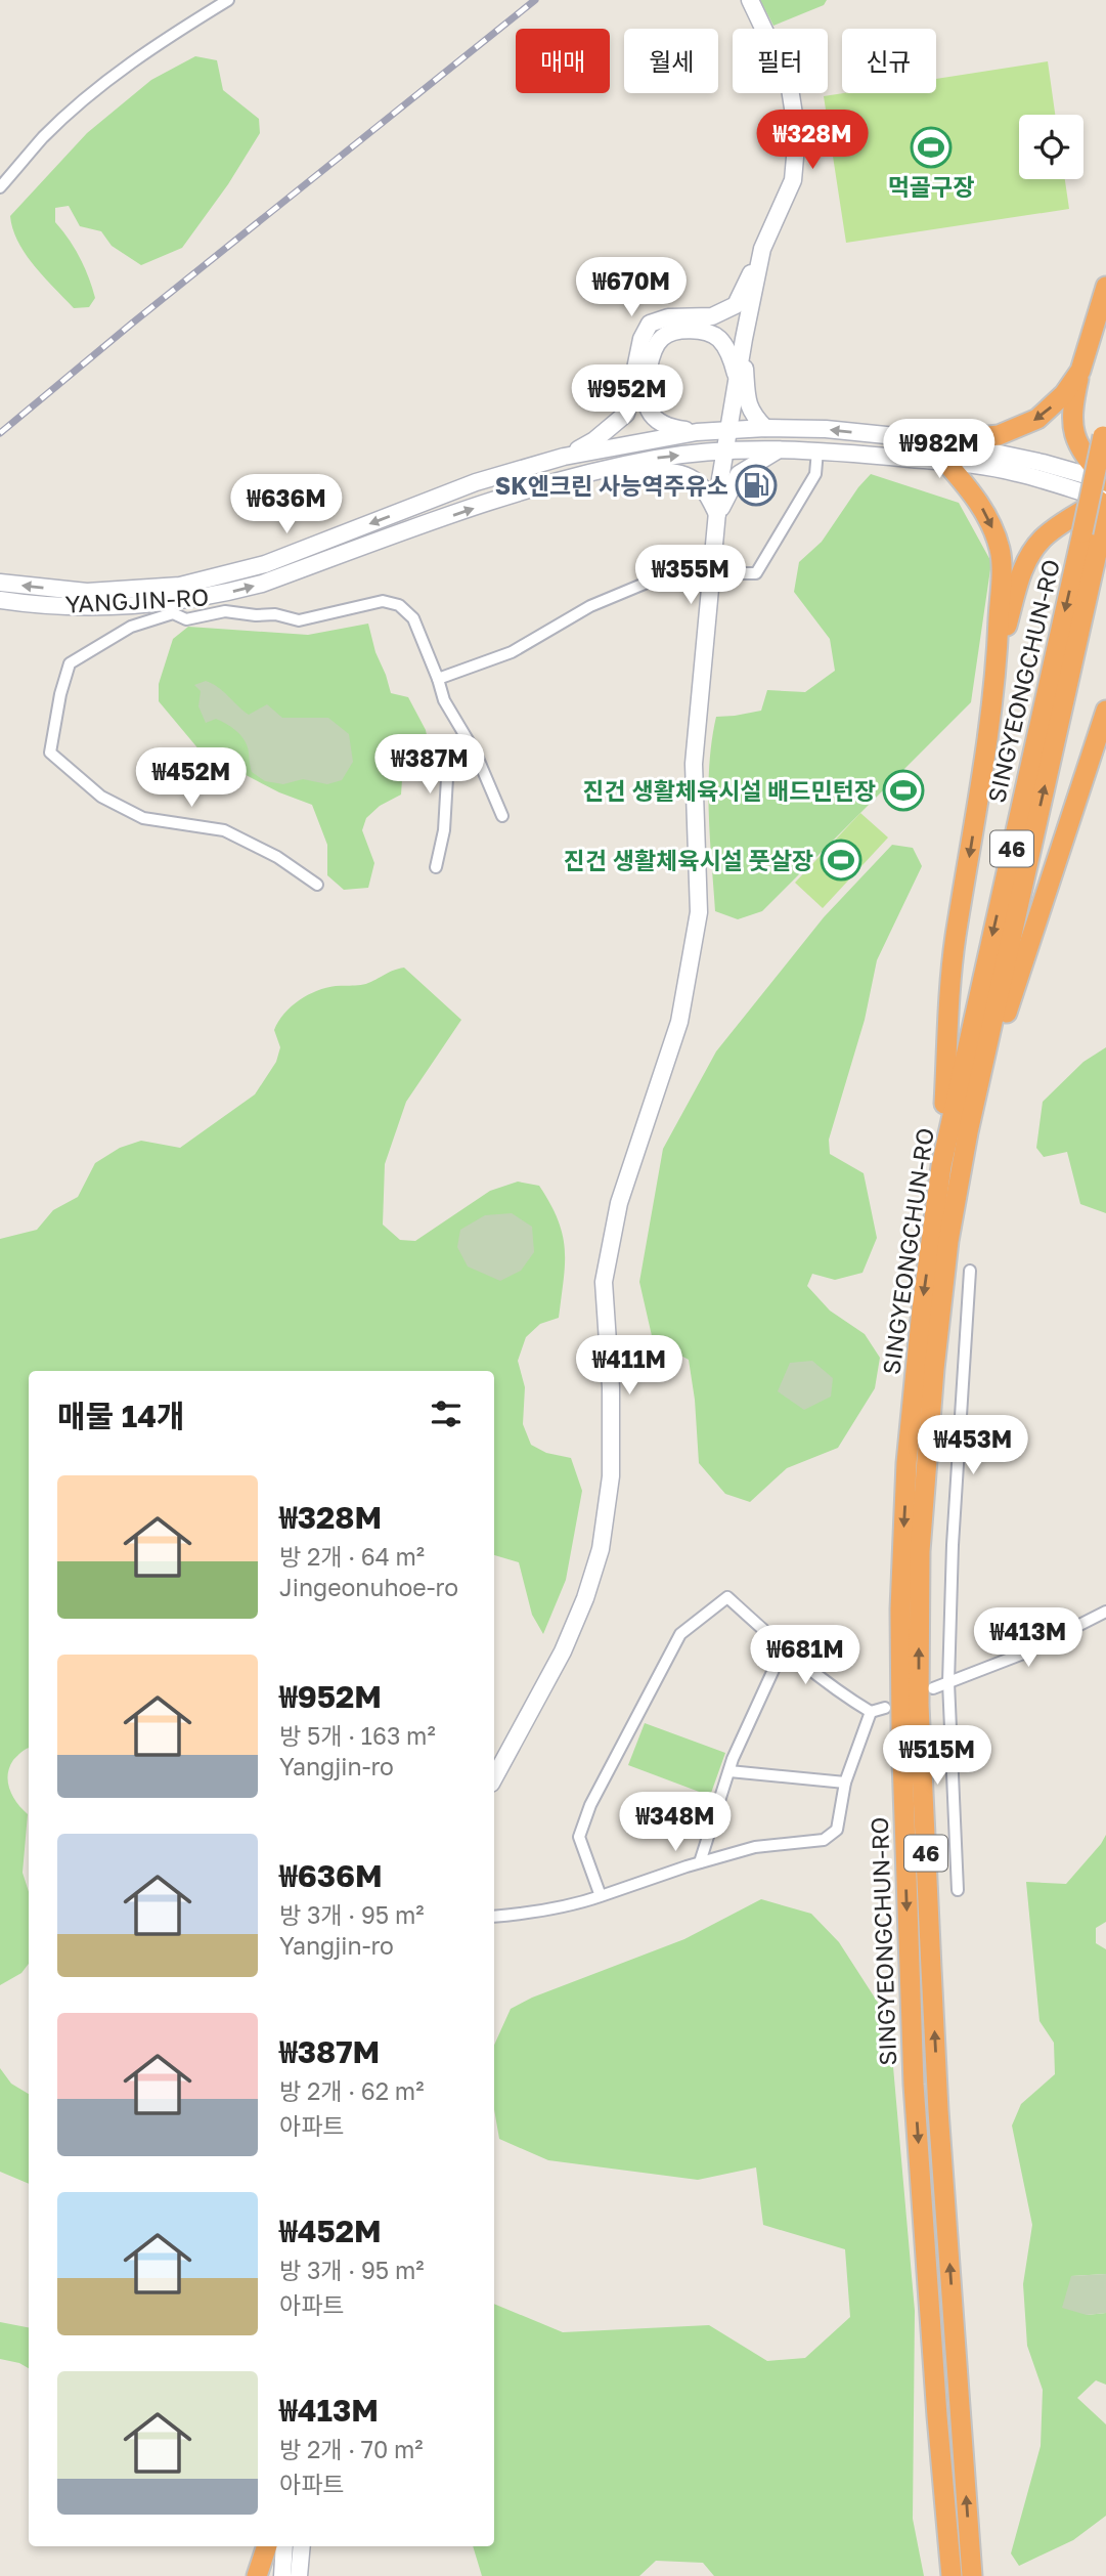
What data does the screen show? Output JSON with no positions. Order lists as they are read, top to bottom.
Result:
{
  "streets": {
    "highway": ["SINGYEONGCHUN-RO", "46"],
    "main road": ["YANGJIN-RO"]
  },
  "crossings": [
    ["YANGJIN-RO", "SINGYEONGCHUN-RO"]
  ],
  "places": {
    "sports": ["먹골구장", "진건 생활체육시설 배드민턴장", "진건 생활체육시설 풋살장"],
    "fuel station": ["SK엔크린 사능역주유소"]
  },
  "page": {
    "chip": [
      "매매",
      "월세",
      "필터",
      "신규"
    ],
    "price": [
      "₩328M",
      "₩670M",
      "₩952M",
      "₩982M",
      "₩636M",
      "₩355M",
      "₩387M",
      "₩452M",
      "₩411M",
      "₩453M",
      "₩413M",
      "₩681M",
      "₩515M",
      "₩348M"
    ],
    "heading": "매물 14개",
    "list": [
      {
        "name": "₩328M",
        "note": "방 2개 · 64 m² · Jingeonuhoe-ro"
      },
      {
        "name": "₩952M",
        "note": "방 5개 · 163 m² · Yangjin-ro"
      },
      {
        "name": "₩636M",
        "note": "방 3개 · 95 m² · Yangjin-ro"
      },
      {
        "name": "₩387M",
        "note": "방 2개 · 62 m² · 아파트"
      },
      {
        "name": "₩452M",
        "note": "방 3개 · 95 m² · 아파트"
      },
      {
        "name": "₩413M",
        "note": "방 2개 · 70 m² · 아파트"
      }
    ]
  }
}
